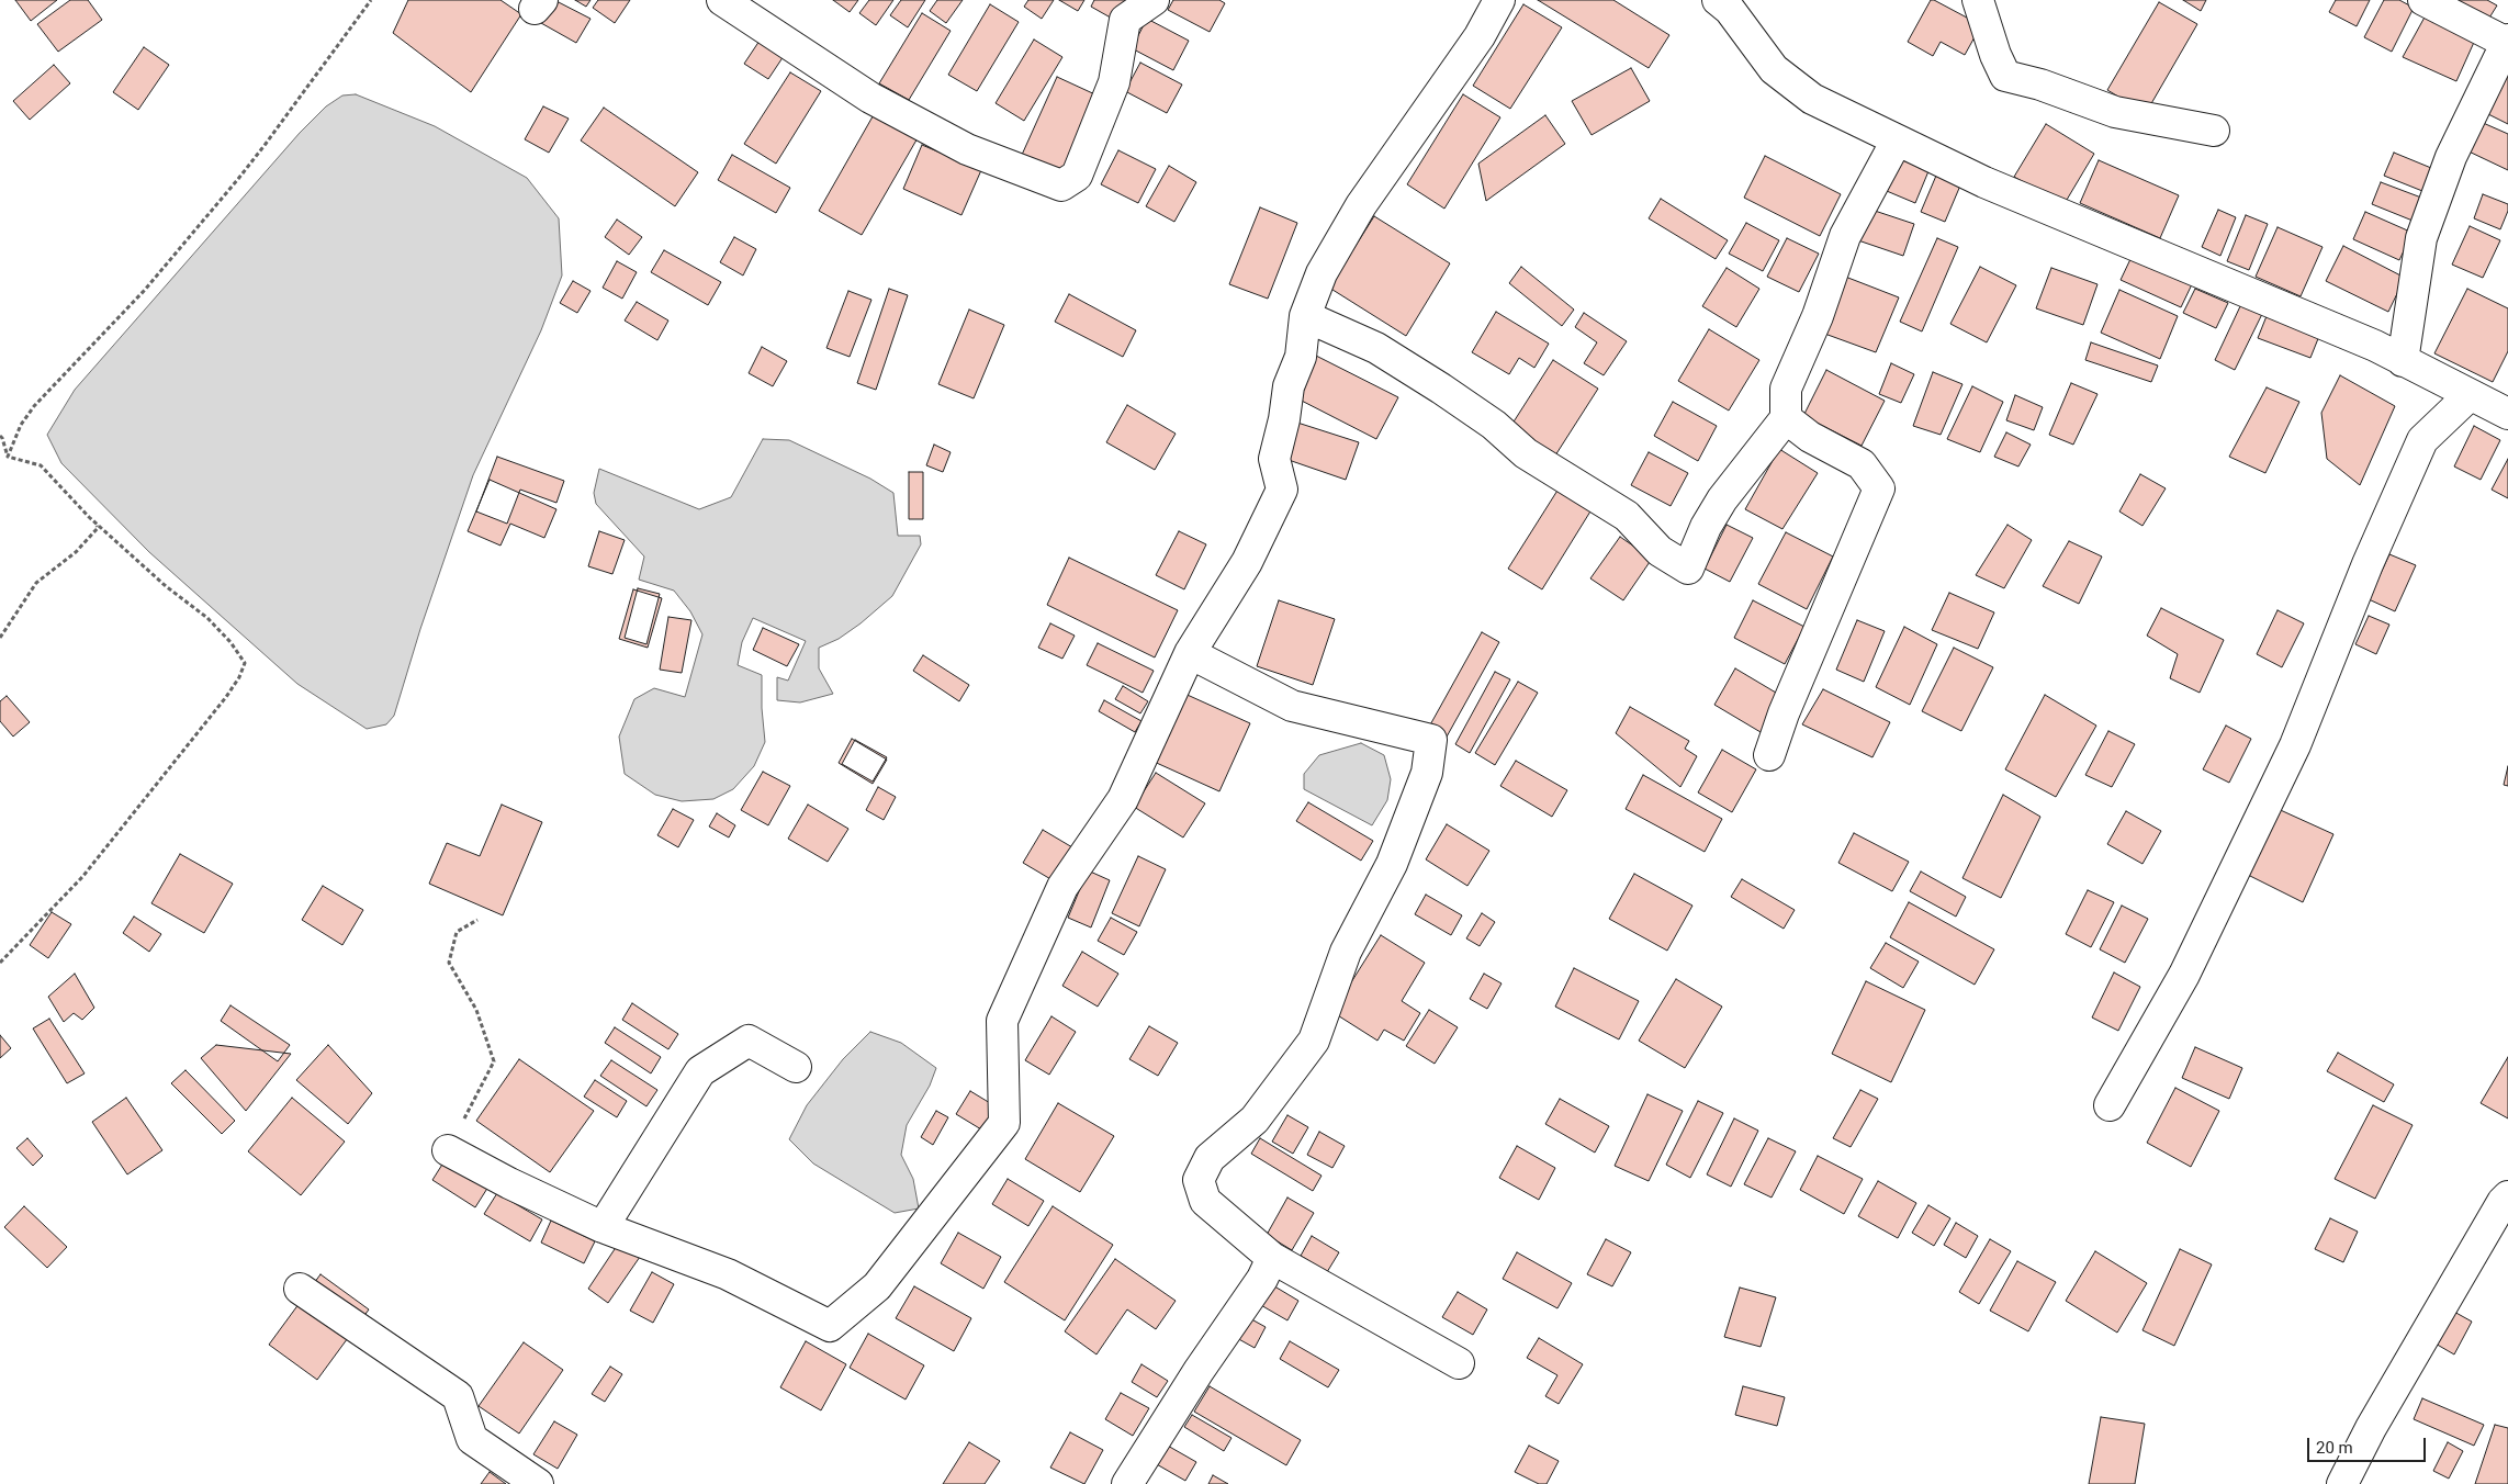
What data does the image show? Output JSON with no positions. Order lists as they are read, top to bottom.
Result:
{
  "scale_bar": "20 m"
}
